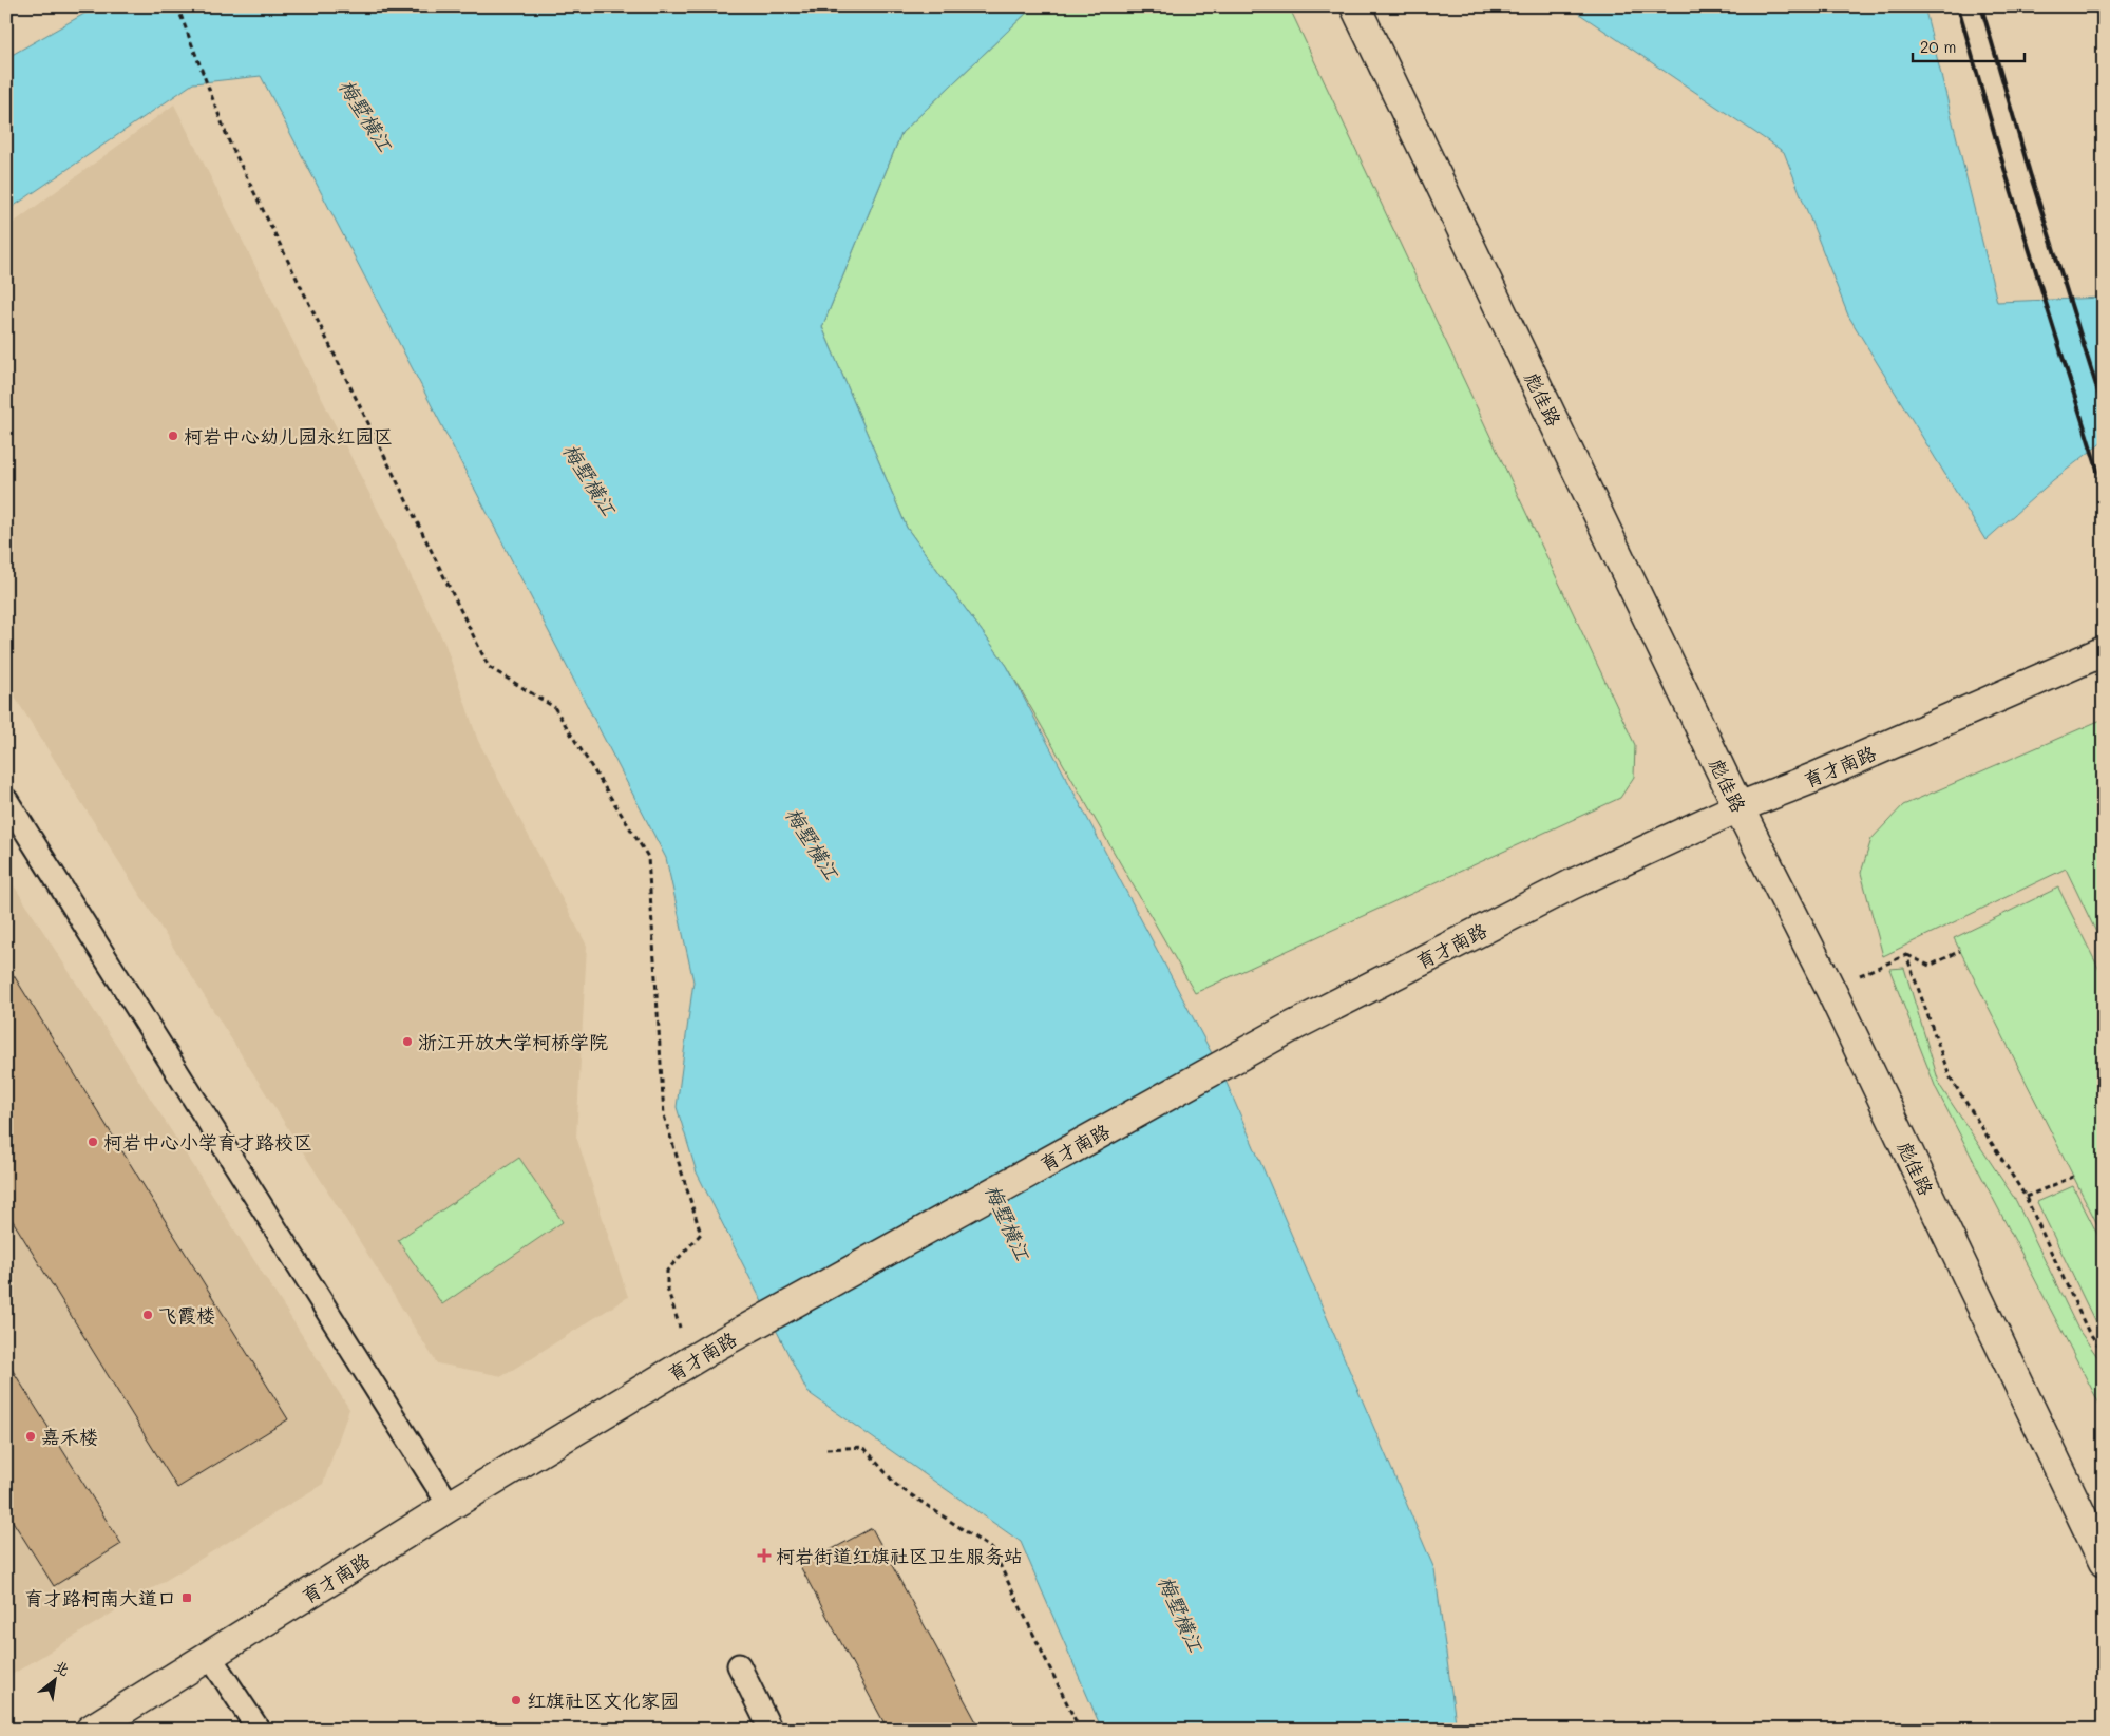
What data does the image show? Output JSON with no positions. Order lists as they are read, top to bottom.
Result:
{
  "streets": {
    "street": ["彪佳路", "育才南路"]
  },
  "crossings": [
    ["彪佳路", "育才南路"]
  ],
  "water": ["梅墅横江"],
  "places": {
    "other": [
      "柯岩中心幼儿园永红园区",
      "浙江开放大学柯桥学院",
      "柯岩中心小学育才路校区",
      "飞霞楼",
      "嘉禾楼",
      "红旗社区文化家园"
    ],
    "health": ["柯岩街道红旗社区卫生服务站"],
    "transit": ["育才路柯南大道口"]
  },
  "scale_bar": "20 m",
  "north": "top right"
}
